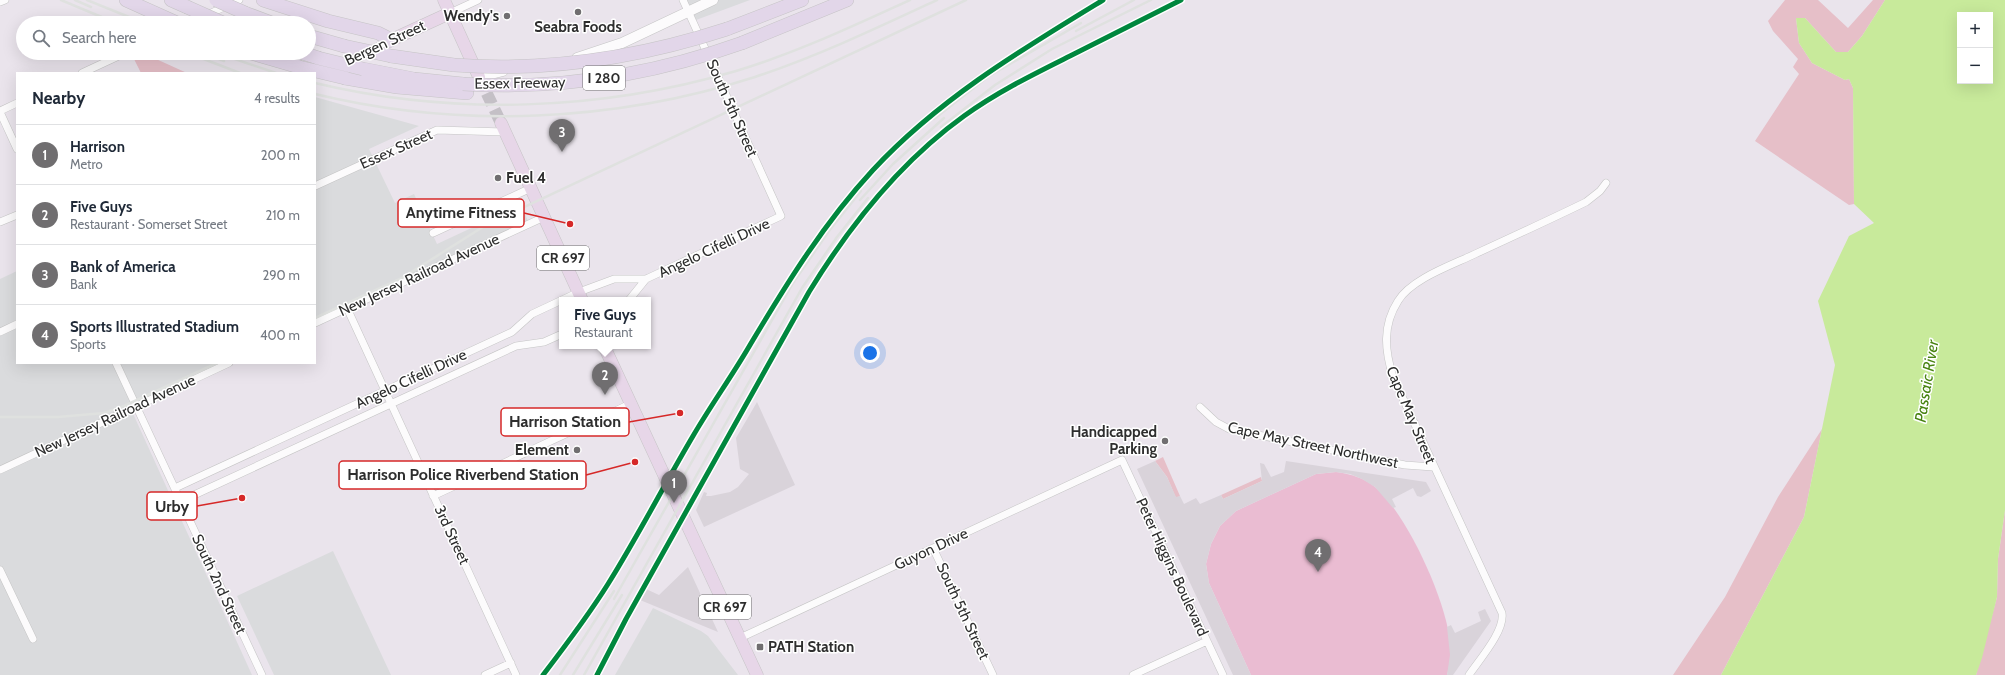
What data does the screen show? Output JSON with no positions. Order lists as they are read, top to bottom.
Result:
{
  "streets": {
    "highway": ["I 280", "Essex Freeway"],
    "main road": ["Bergen Street", "CR 697"],
    "street": [
      "South 5th Street",
      "Essex Street",
      "Angelo Cifelli Drive",
      "New Jersey Railroad Avenue",
      "Cape May Street",
      "Cape May Street Northwest",
      "3rd Street",
      "Guyon Drive",
      "Peter Higgins Boulevard",
      "South 2nd Street"
    ]
  },
  "crossings": [
    ["South 5th Street", "Angelo Cifelli Drive"],
    ["South 5th Street", "Guyon Drive"],
    ["Essex Street", "CR 697"],
    ["Angelo Cifelli Drive", "CR 697"],
    ["Angelo Cifelli Drive", "3rd Street"],
    ["Angelo Cifelli Drive", "South 2nd Street"],
    ["CR 697", "New Jersey Railroad Avenue"],
    ["CR 697", "Guyon Drive"],
    ["New Jersey Railroad Avenue", "3rd Street"],
    ["New Jersey Railroad Avenue", "South 2nd Street"],
    ["Cape May Street", "Cape May Street Northwest"],
    ["Guyon Drive", "Peter Higgins Boulevard"]
  ],
  "water": ["Passaic River"],
  "places": {
    "other": [
      "Seabra Foods",
      "Wendy's",
      "Fuel 4",
      "Anytime Fitness",
      "Harrison Station",
      "Handicapped Parking",
      "Element",
      "Harrison Police Riverbend Station",
      "Urby"
    ],
    "transit": ["PATH Station"]
  },
  "page": {
    "map_buttons": ["+", "−"],
    "search": "Search here",
    "heading": ["Nearby", "4 results"],
    "pins": [
      "3",
      "2",
      "1",
      "4"
    ],
    "list": [
      {
        "mark": "1",
        "name": "Harrison",
        "note": "Metro",
        "value": "200 m"
      },
      {
        "mark": "2",
        "name": "Five Guys",
        "note": "Restaurant · Somerset Street",
        "value": "210 m"
      },
      {
        "mark": "3",
        "name": "Bank of America",
        "note": "Bank",
        "value": "290 m"
      },
      {
        "mark": "4",
        "name": "Sports Illustrated Stadium",
        "note": "Sports",
        "value": "400 m"
      }
    ],
    "popup": ["Five Guys", "Restaurant"]
  }
}
